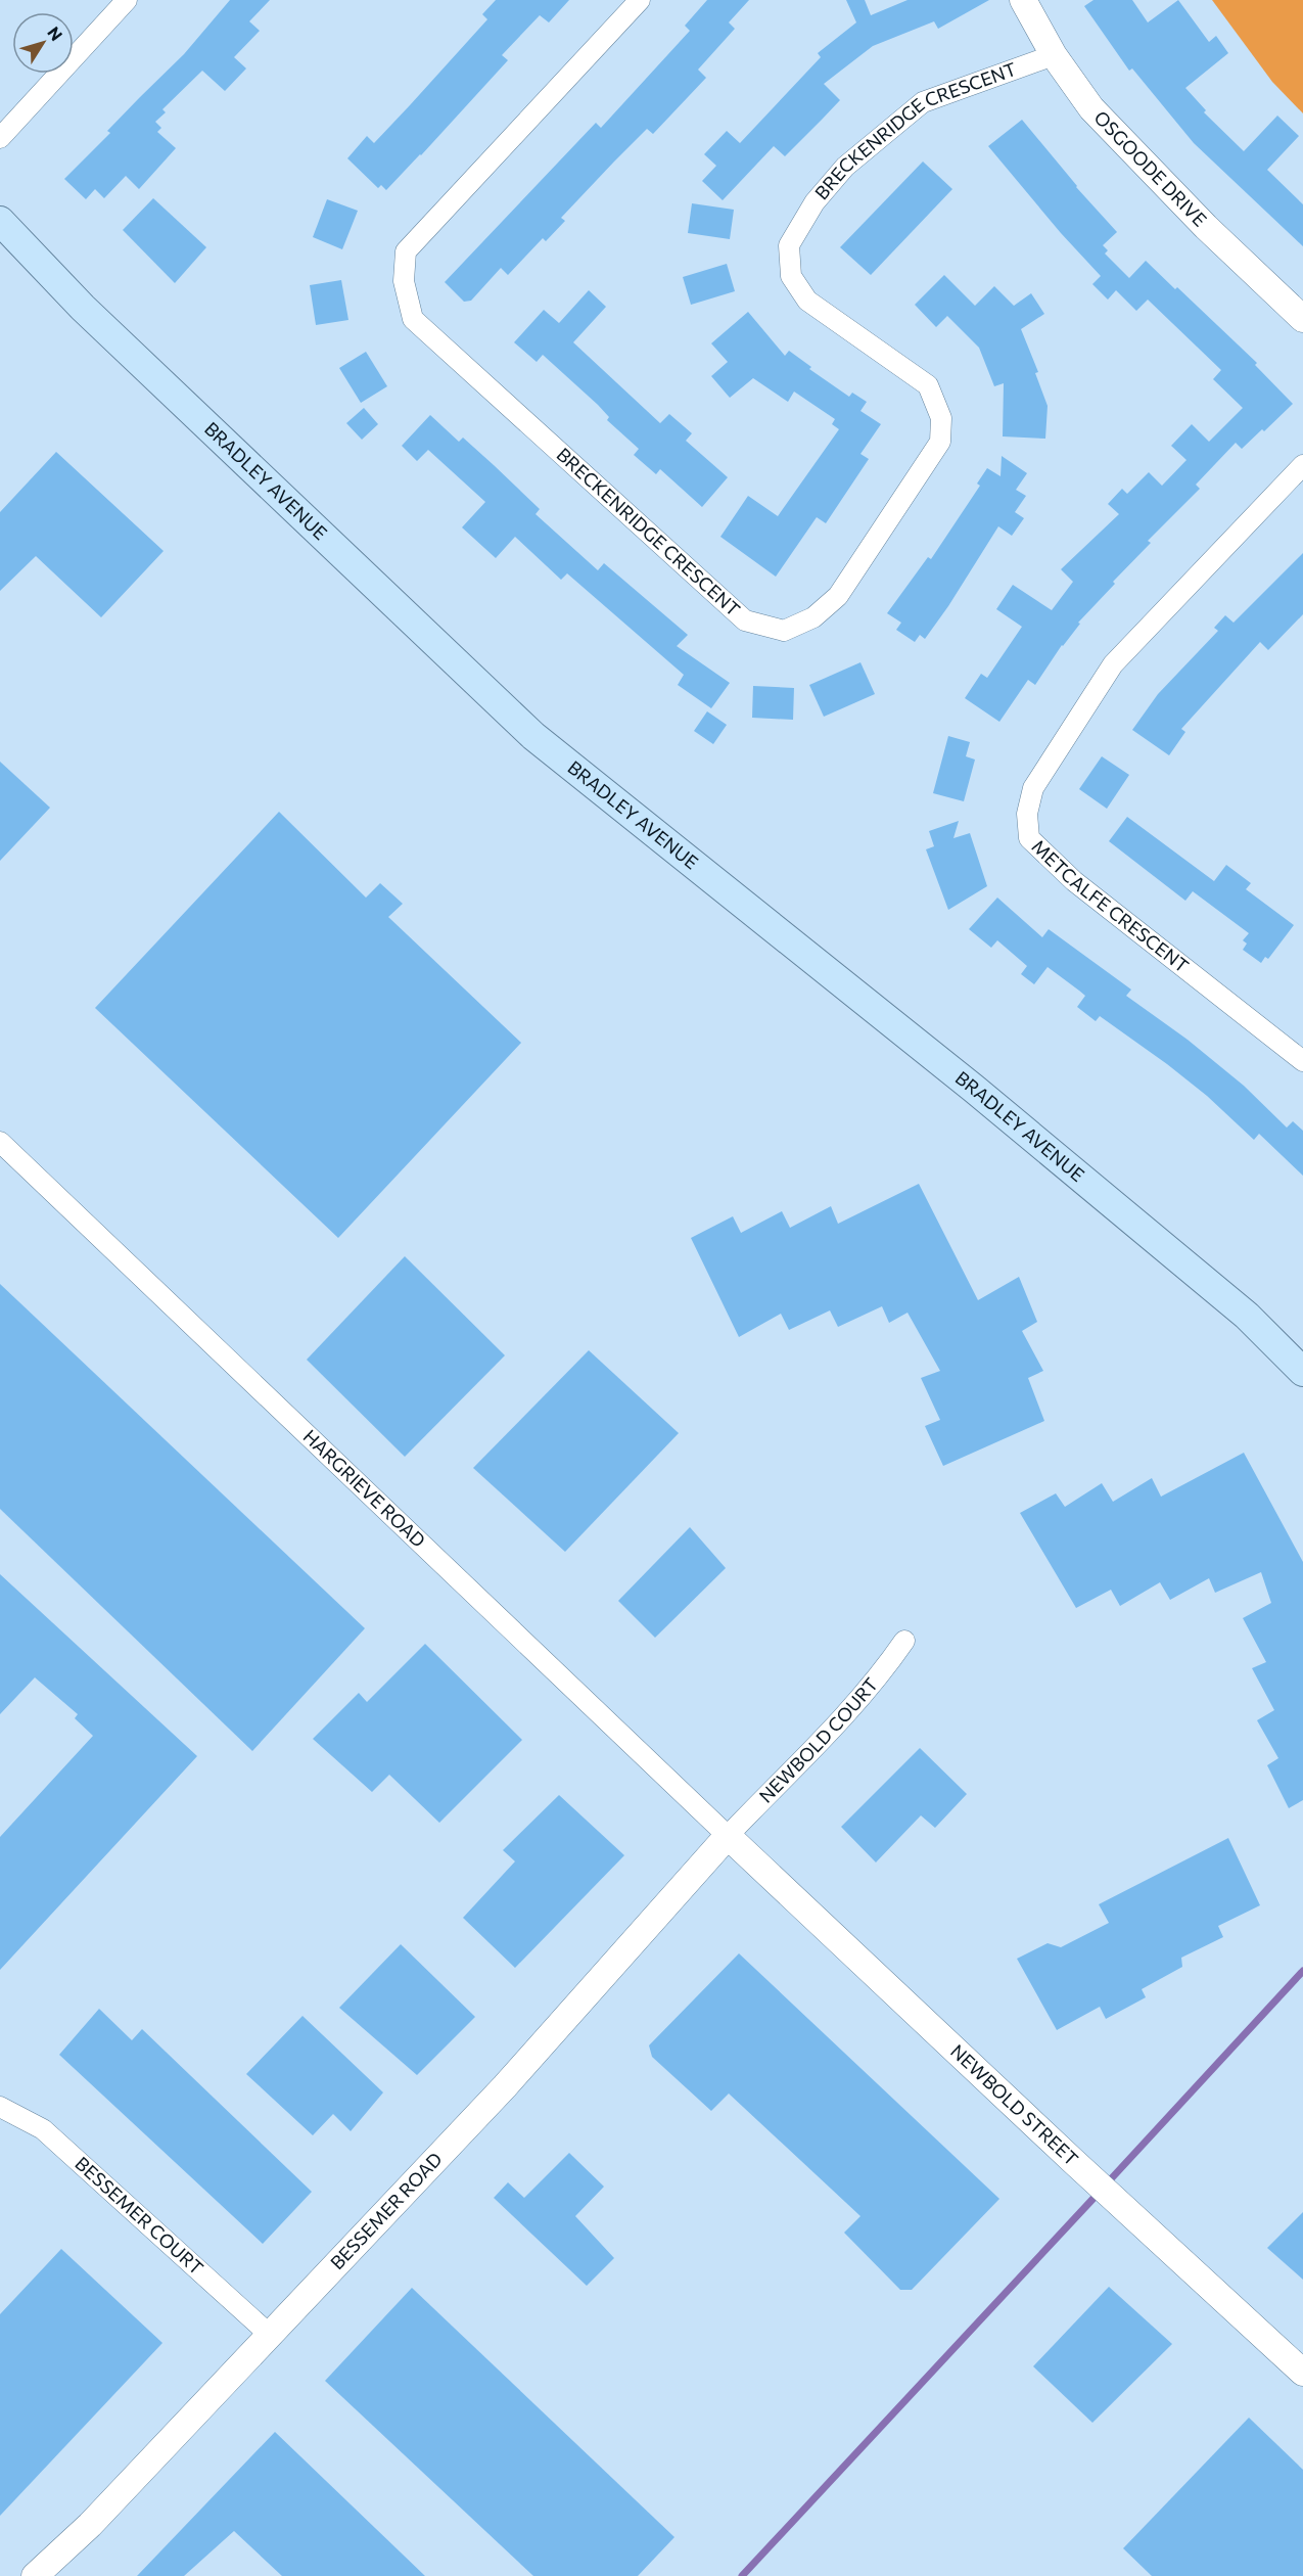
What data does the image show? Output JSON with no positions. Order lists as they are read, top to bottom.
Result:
{
  "streets": {
    "main road": ["BRADLEY AVENUE"],
    "street": [
      "BRECKENRIDGE CRESCENT",
      "OSGOODE DRIVE",
      "METCALFE CRESCENT",
      "HARGRIEVE ROAD",
      "NEWBOLD COURT",
      "NEWBOLD STREET",
      "BESSEMER ROAD",
      "BESSEMER COURT"
    ]
  },
  "crossings": [
    ["BRECKENRIDGE CRESCENT", "OSGOODE DRIVE"],
    ["HARGRIEVE ROAD", "NEWBOLD COURT"],
    ["HARGRIEVE ROAD", "NEWBOLD STREET"],
    ["HARGRIEVE ROAD", "BESSEMER ROAD"],
    ["NEWBOLD COURT", "NEWBOLD STREET"],
    ["NEWBOLD COURT", "BESSEMER ROAD"],
    ["NEWBOLD STREET", "BESSEMER ROAD"],
    ["BESSEMER ROAD", "BESSEMER COURT"]
  ],
  "north": "top right"
}
